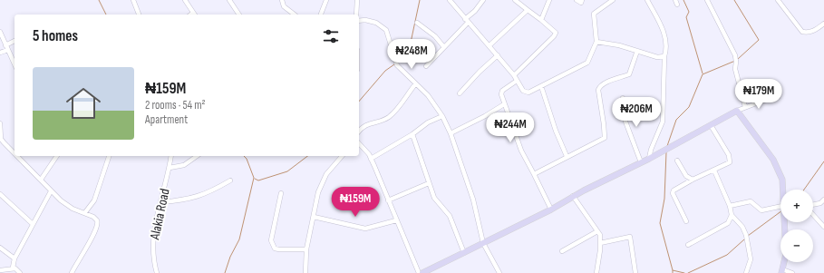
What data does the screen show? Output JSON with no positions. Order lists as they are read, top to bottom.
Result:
{
  "streets": {
    "street": ["Alakia Road"]
  },
  "page": {
    "heading": "5 homes",
    "price": [
      "₦248M",
      "₦179M",
      "₦206M",
      "₦244M",
      "₦159M"
    ],
    "list": [
      {
        "name": "₦159M",
        "note": "2 rooms · 54 m² · Apartment"
      }
    ],
    "map_buttons": ["+", "−"]
  }
}
